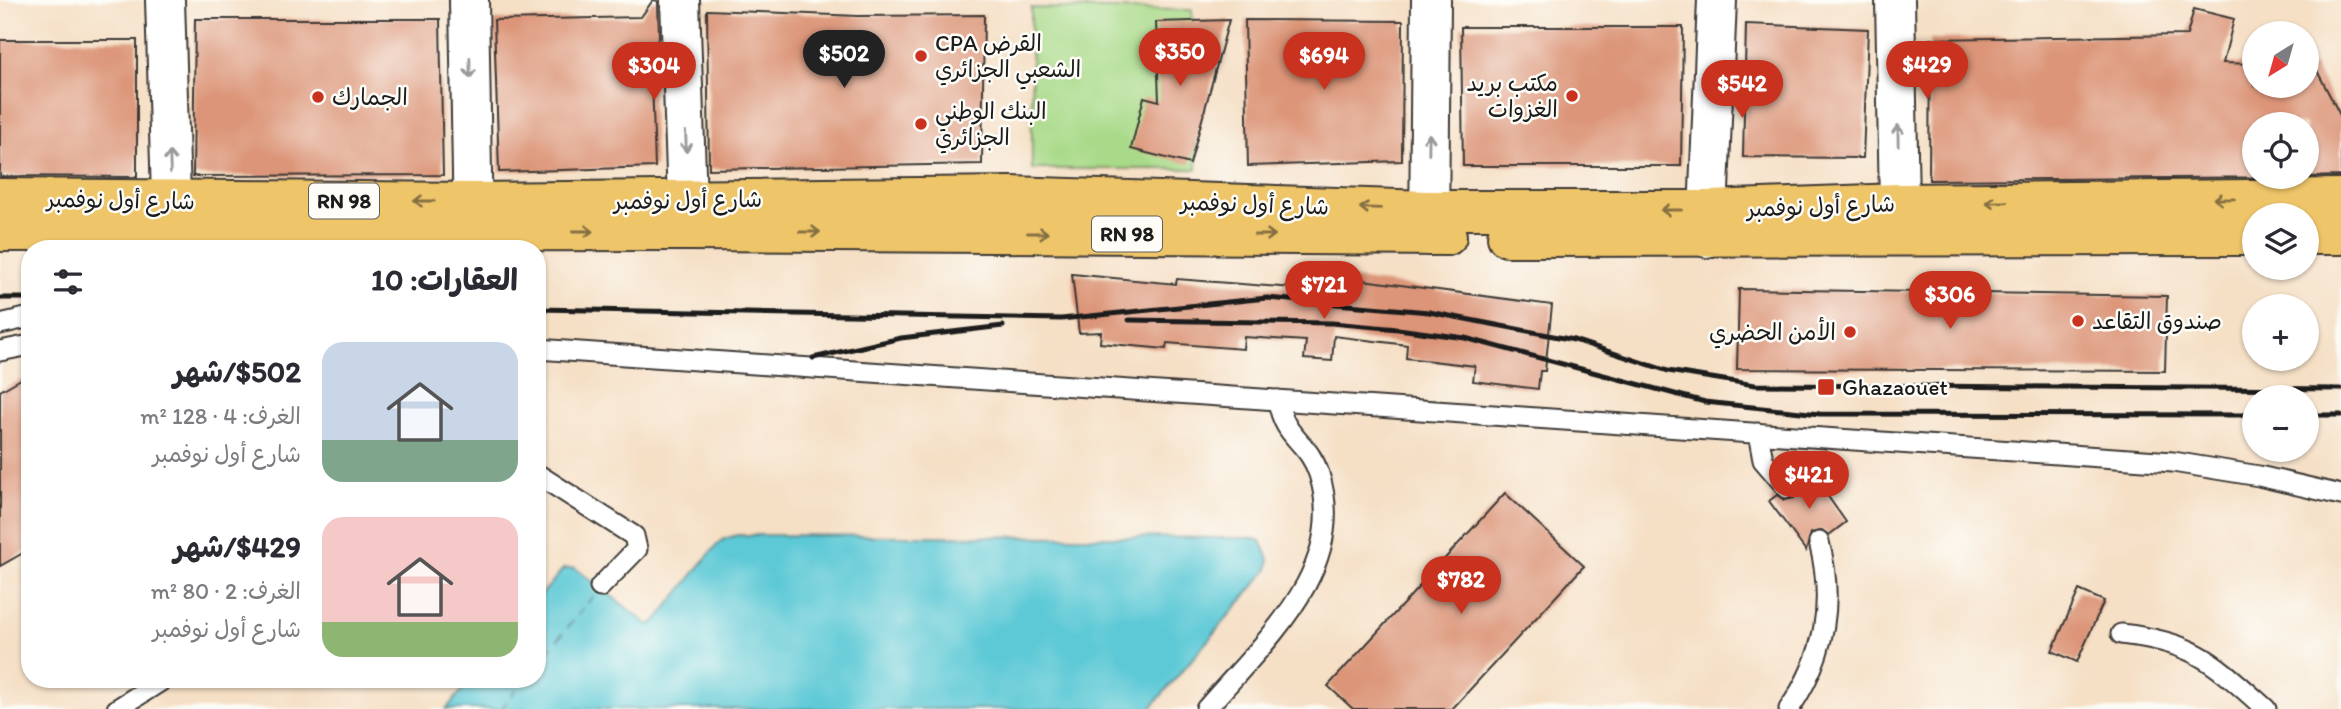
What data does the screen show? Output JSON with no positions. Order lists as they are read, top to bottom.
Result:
{
  "streets": {
    "main road": ["شارع أول نوفمبر", "RN 98"]
  },
  "places": {
    "other": [
      "CPA القرض الشعبي الجزائري",
      "مكتب بريد الغزوات",
      "الجمارك",
      "البنك الوطني الجزائري",
      "صندوق التقاعد",
      "الأمن الحضري"
    ],
    "transit": ["Ghazaouet"]
  },
  "north": "bottom left",
  "page": {
    "map_buttons": ["+", "−"],
    "price": [
      "$350",
      "$502",
      "$694",
      "$429",
      "$304",
      "$542",
      "$721",
      "$306",
      "$421",
      "$782"
    ],
    "heading": "العقارات: 10",
    "list": [
      {
        "name": "$502/شهر",
        "note": "الغرف: 4 · 128 m² · شارع أول نوفمبر"
      },
      {
        "name": "$429/شهر",
        "note": "الغرف: 2 · 80 m² · شارع أول نوفمبر"
      }
    ]
  }
}
